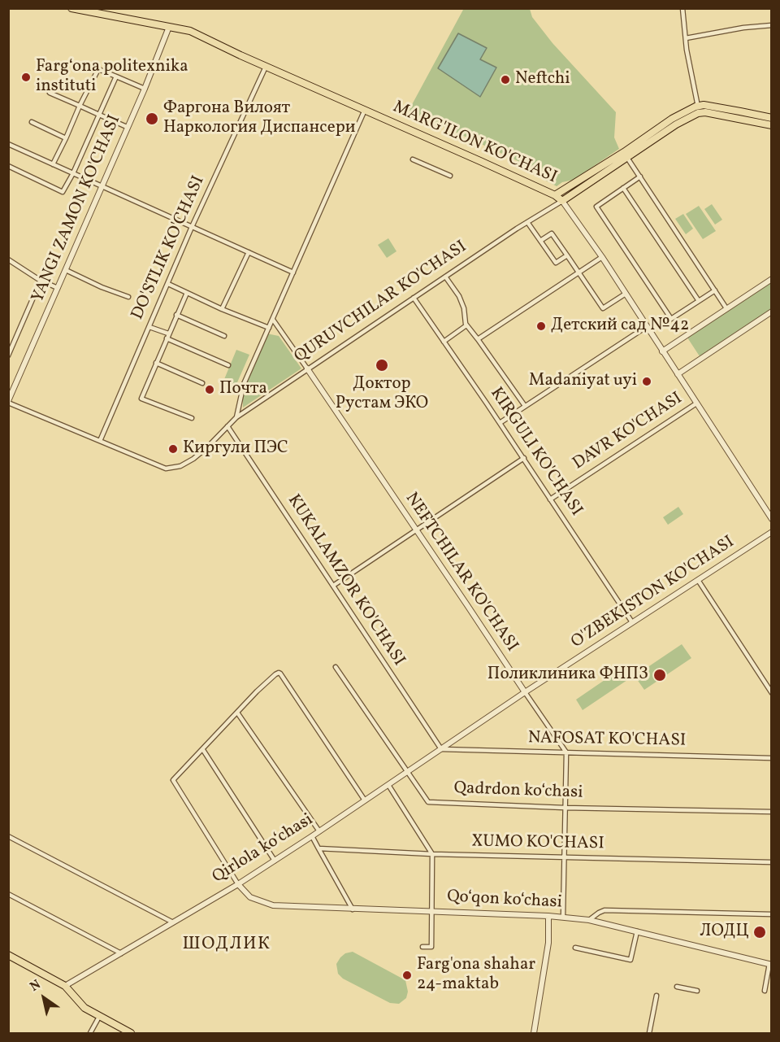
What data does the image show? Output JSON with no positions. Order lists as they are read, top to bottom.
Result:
{
  "streets": {
    "main road": ["MARG'ILON KO'CHASI", "QURUVCHILAR KO'CHASI"],
    "street": [
      "YANGI ZAMON KO'CHASI",
      "DO'STLIK KO'CHASI",
      "DAVR KO'CHASI",
      "KIRGULI KO'CHASI",
      "NEFTCHILAR KO'CHASI",
      "KUKALAMZOR KO'CHASI",
      "O'ZBEKISTON KO'CHASI",
      "NAFOSAT KO'CHASI",
      "Qadrdon koʻchasi",
      "XUMO KO'CHASI",
      "Qirlola koʻchasi",
      "Qoʻqon koʻchasi"
    ]
  },
  "crossings": [
    ["MARG'ILON KO'CHASI", "YANGI ZAMON KO'CHASI"],
    ["MARG'ILON KO'CHASI", "DO'STLIK KO'CHASI"],
    ["MARG'ILON KO'CHASI", "QURUVCHILAR KO'CHASI"],
    ["MARG'ILON KO'CHASI", "DAVR KO'CHASI"],
    ["YANGI ZAMON KO'CHASI", "QURUVCHILAR KO'CHASI"],
    ["DO'STLIK KO'CHASI", "QURUVCHILAR KO'CHASI"],
    ["QURUVCHILAR KO'CHASI", "KIRGULI KO'CHASI"],
    ["QURUVCHILAR KO'CHASI", "NEFTCHILAR KO'CHASI"],
    ["QURUVCHILAR KO'CHASI", "KUKALAMZOR KO'CHASI"],
    ["DAVR KO'CHASI", "KIRGULI KO'CHASI"],
    ["KIRGULI KO'CHASI", "O'ZBEKISTON KO'CHASI"],
    ["NEFTCHILAR KO'CHASI", "O'ZBEKISTON KO'CHASI"],
    ["NEFTCHILAR KO'CHASI", "NAFOSAT KO'CHASI"],
    ["NEFTCHILAR KO'CHASI", "Qirlola koʻchasi"],
    ["KUKALAMZOR KO'CHASI", "NAFOSAT KO'CHASI"],
    ["KUKALAMZOR KO'CHASI", "Qirlola koʻchasi"],
    ["O'ZBEKISTON KO'CHASI", "Qirlola koʻchasi"],
    ["NAFOSAT KO'CHASI", "Qirlola koʻchasi"],
    ["Qadrdon koʻchasi", "Qirlola koʻchasi"],
    ["Qirlola koʻchasi", "Qoʻqon koʻchasi"]
  ],
  "districts": ["ШОДЛИК"],
  "places": [
    "Fargʻona politexnika instituti",
    "Neftchi",
    "Фаргона Вилоят Наркология Диспансери",
    "Детский сад №42",
    "Доктор Рустам ЭКО",
    "Madaniyat uyi",
    "Почта",
    "Киргули ПЭС",
    "Поликлиника ФНПЗ",
    "ЛОДЦ",
    "Farg'ona shahar 24-maktab"
  ],
  "north": "top left"
}
